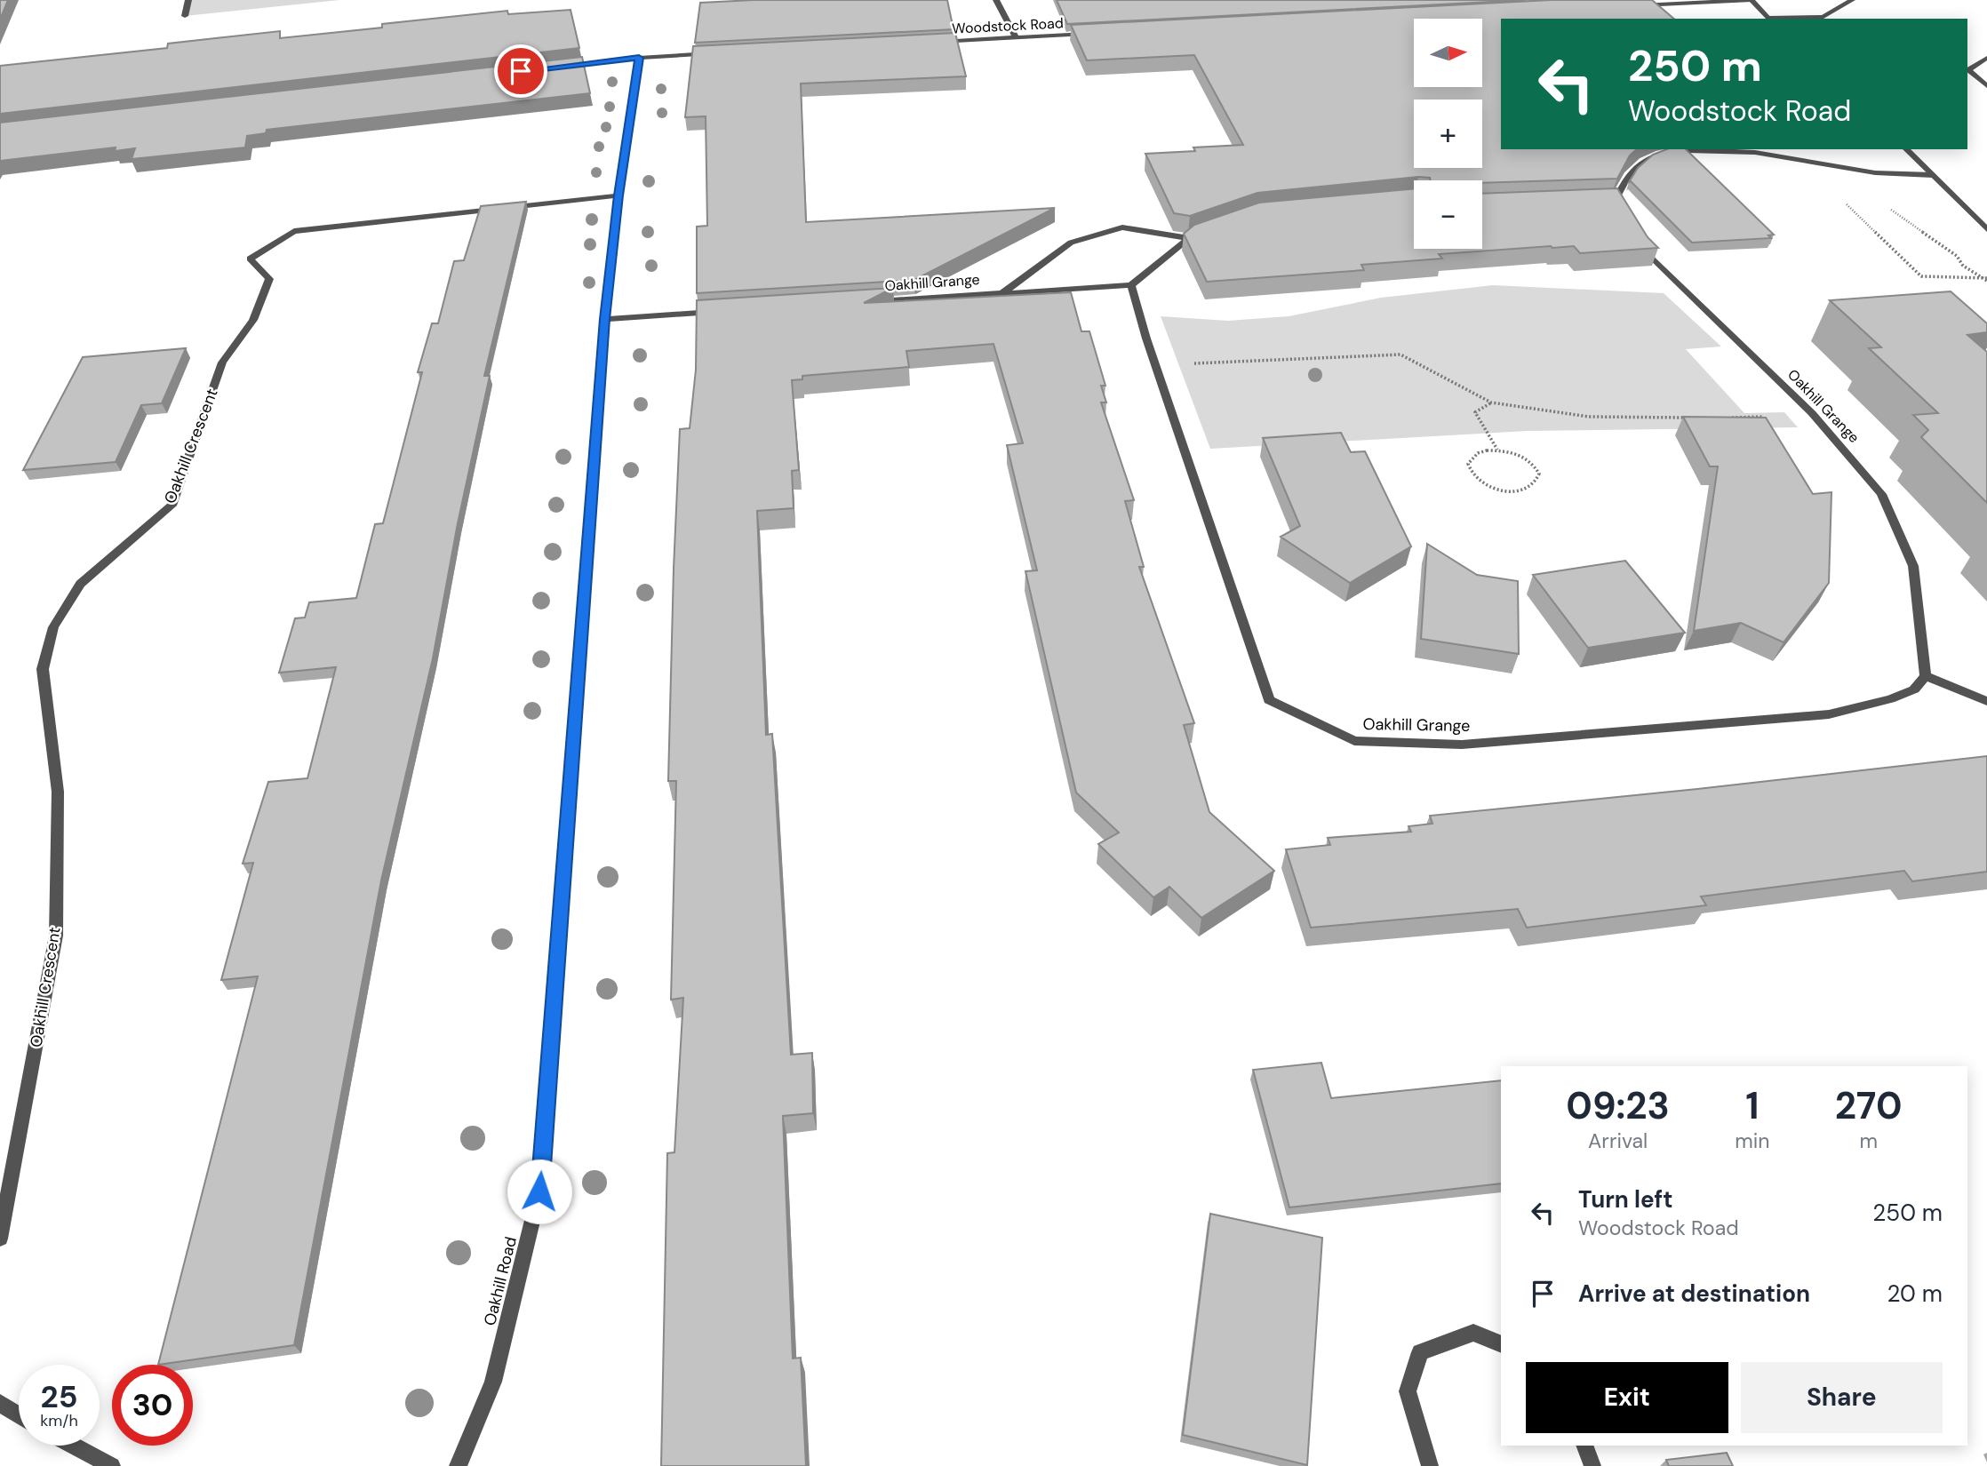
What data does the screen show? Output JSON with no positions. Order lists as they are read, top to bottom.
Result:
{
  "streets": {
    "street": [
      "Woodstock Road",
      "Oakhill Grange",
      "Oakhill Crescent",
      "Oakhill Road"
    ]
  },
  "crossings": [
    ["Oakhill Crescent", "Oakhill Road"]
  ],
  "north": "right",
  "page": {
    "map_buttons": ["+", "−"],
    "turn": ["250 m", "Woodstock Road"],
    "eta": [
      "09:23",
      "Arrival",
      "1",
      "min",
      "270",
      "m"
    ],
    "list": [
      {
        "name": "Turn left",
        "note": "Woodstock Road",
        "value": "250 m"
      },
      {
        "name": "Arrive at destination",
        "value": "20 m"
      }
    ],
    "buttons": ["Exit", "Share"],
    "speed": "25 km/h",
    "limit": "30"
  }
}
